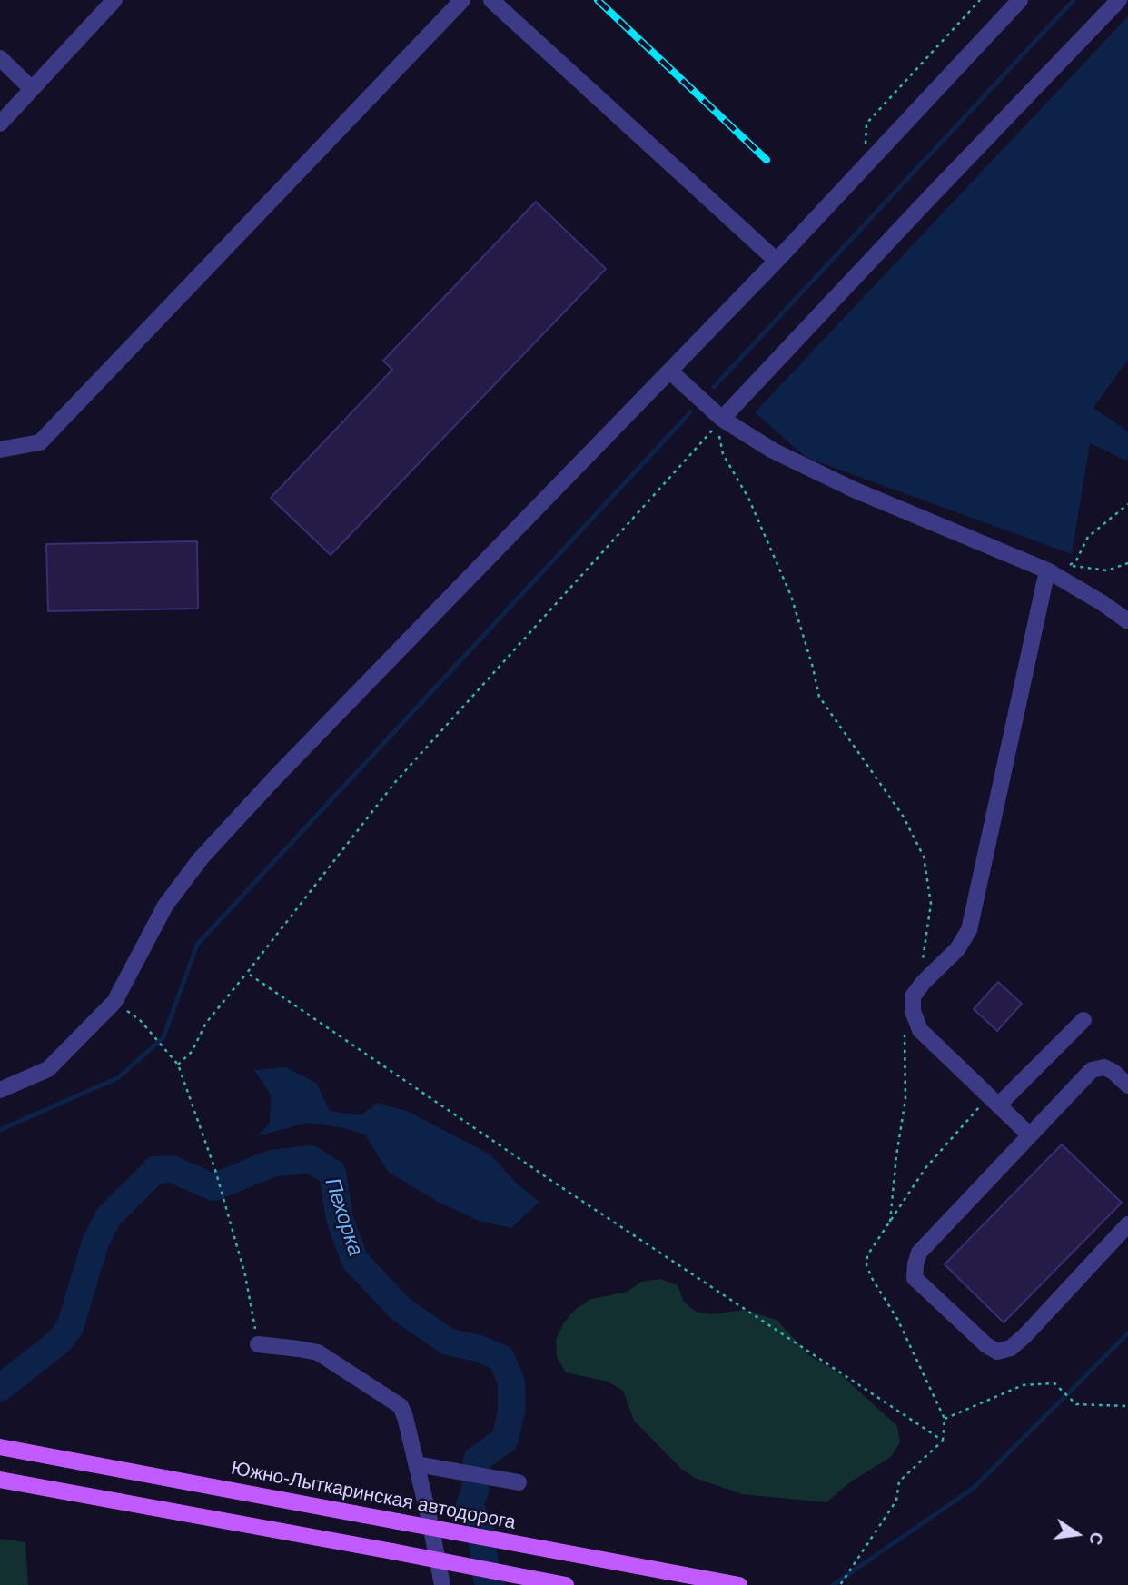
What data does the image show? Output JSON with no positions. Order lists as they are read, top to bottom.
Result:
{
  "streets": {
    "main road": ["Южно-Лыткаринская автодорога"]
  },
  "water": ["Пехорка"],
  "north": "right"
}
